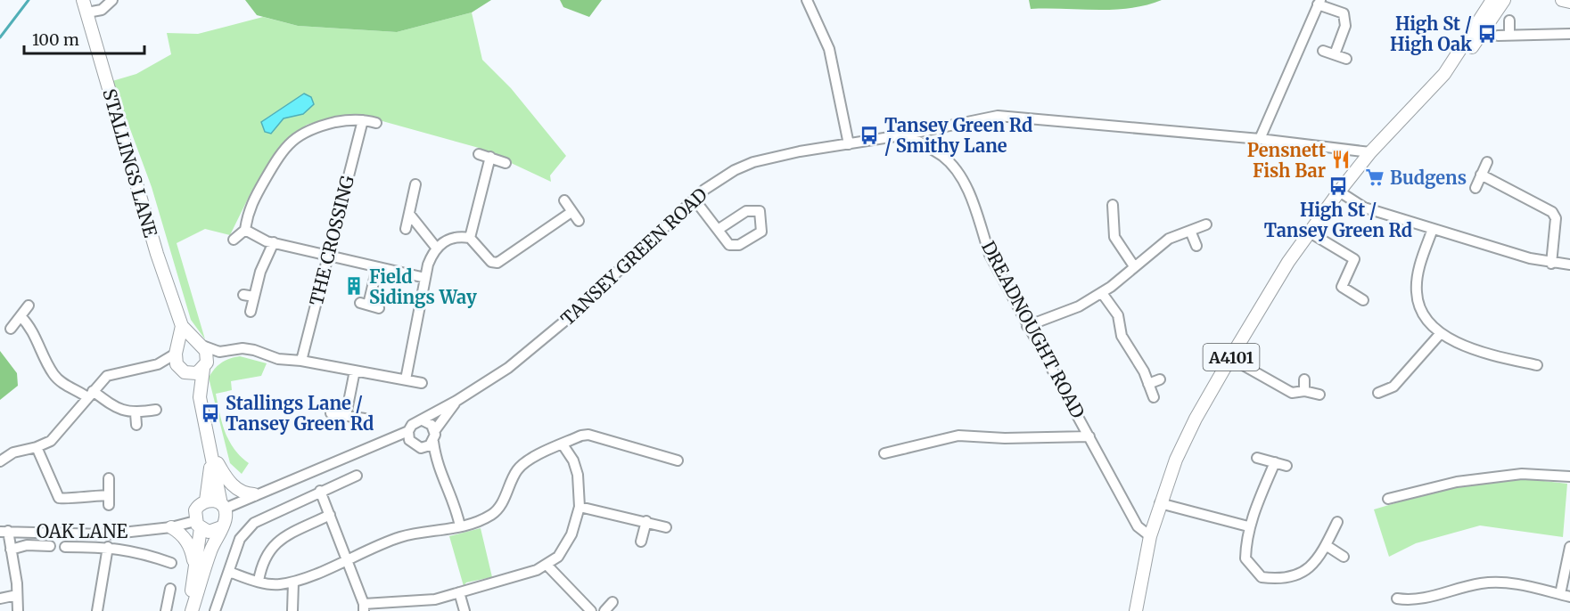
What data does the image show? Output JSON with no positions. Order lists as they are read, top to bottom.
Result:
{
  "streets": {
    "main road": ["STALLINGS LANE", "A4101"],
    "street": [
      "THE CROSSING",
      "TANSEY GREEN ROAD",
      "DREADNOUGHT ROAD",
      "OAK LANE"
    ]
  },
  "crossings": [
    ["TANSEY GREEN ROAD", "DREADNOUGHT ROAD"],
    ["TANSEY GREEN ROAD", "A4101"],
    ["TANSEY GREEN ROAD", "OAK LANE"],
    ["DREADNOUGHT ROAD", "A4101"]
  ],
  "places": {
    "bus stop": [
      "High St / High Oak",
      "Tansey Green Rd / Smithy Lane",
      "High St / Tansey Green Rd",
      "Stallings Lane / Tansey Green Rd"
    ],
    "restaurant": ["Pensnett Fish Bar"],
    "supermarket": ["Budgens"],
    "building": ["Field Sidings Way"]
  },
  "scale_bar": "100 m"
}
